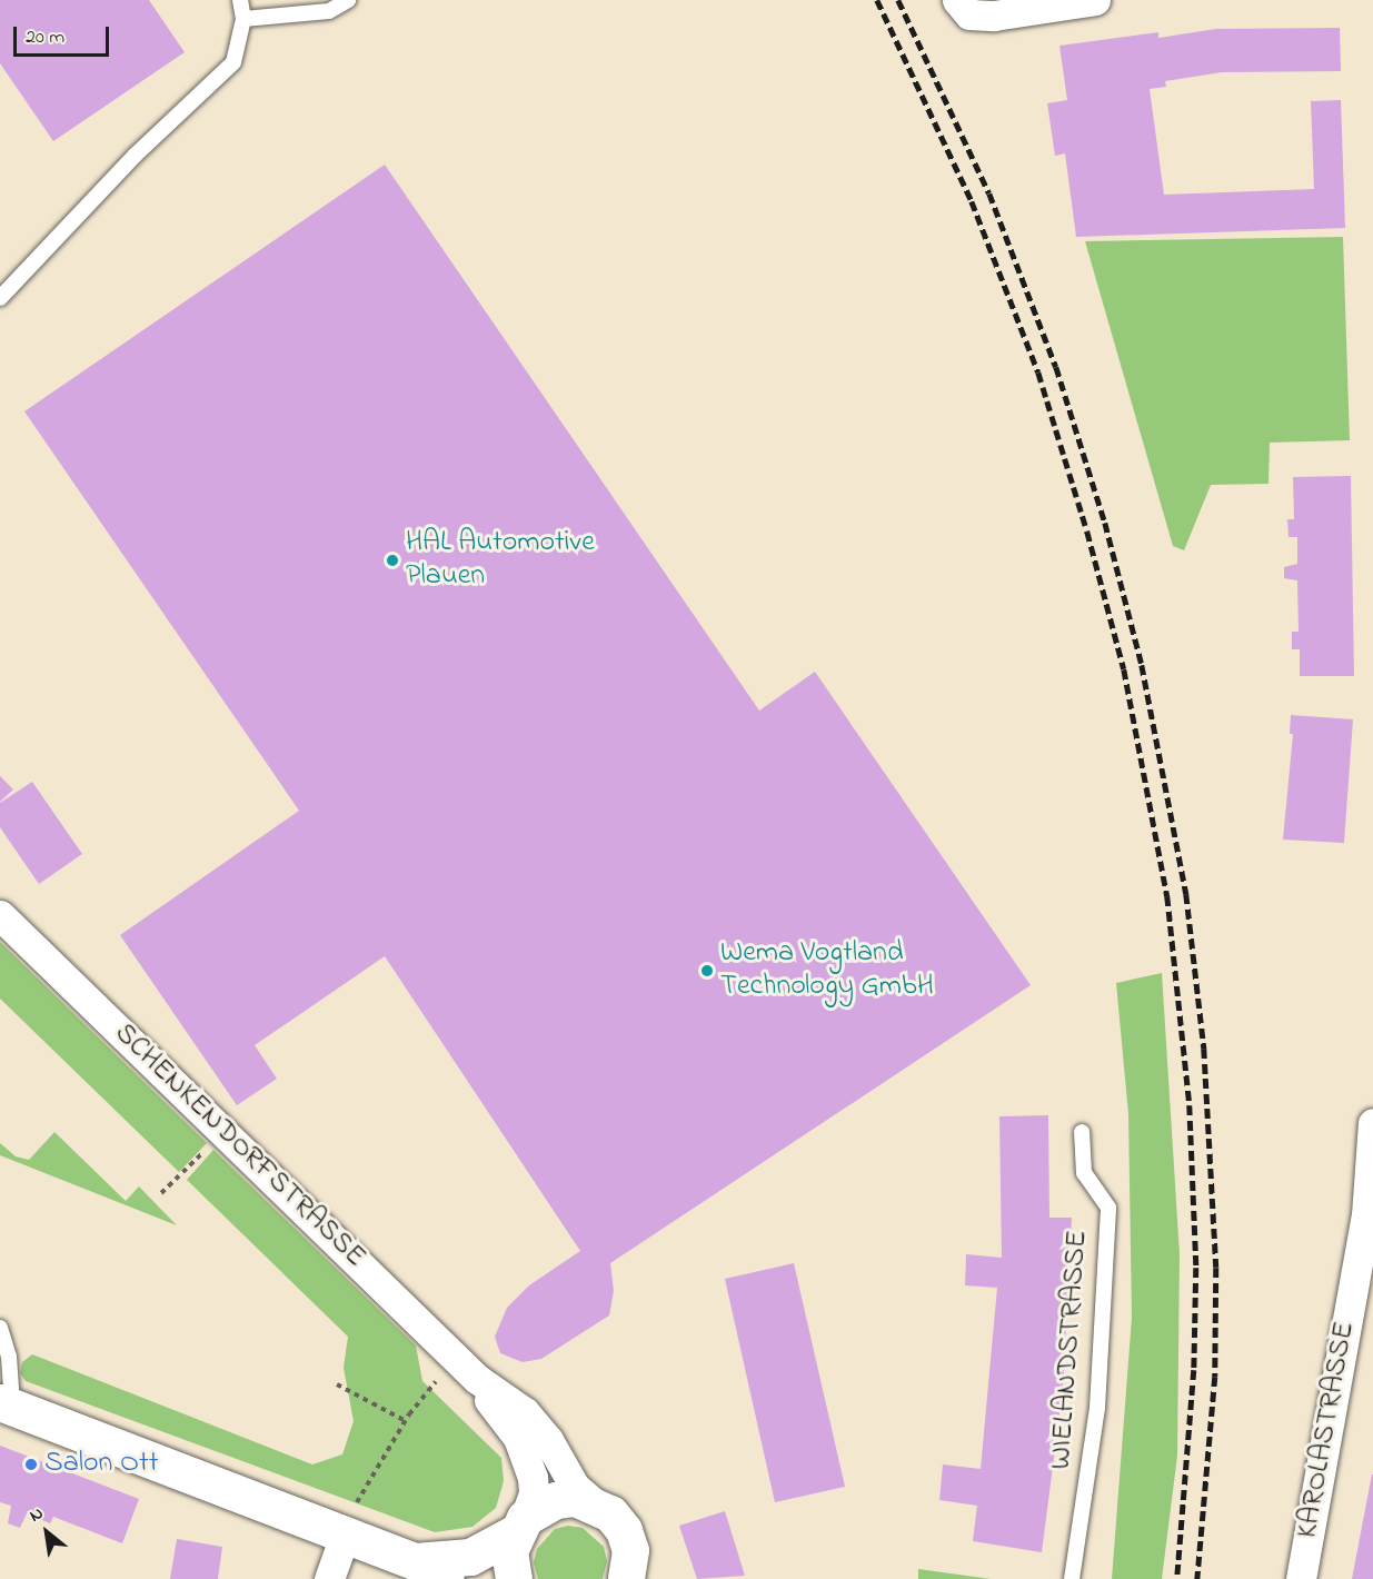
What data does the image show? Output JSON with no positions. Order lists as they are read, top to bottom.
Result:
{
  "streets": {
    "street": ["SCHENKENDORFSTRASSE", "KAROLASTRASSE"],
    "lane": ["WIELANDSTRASSE"]
  },
  "places": ["HAL Automotive Plauen", "Wema Vogtland Technology GmbH", "Salon Ott"],
  "scale_bar": "20 m",
  "north": "top left"
}
